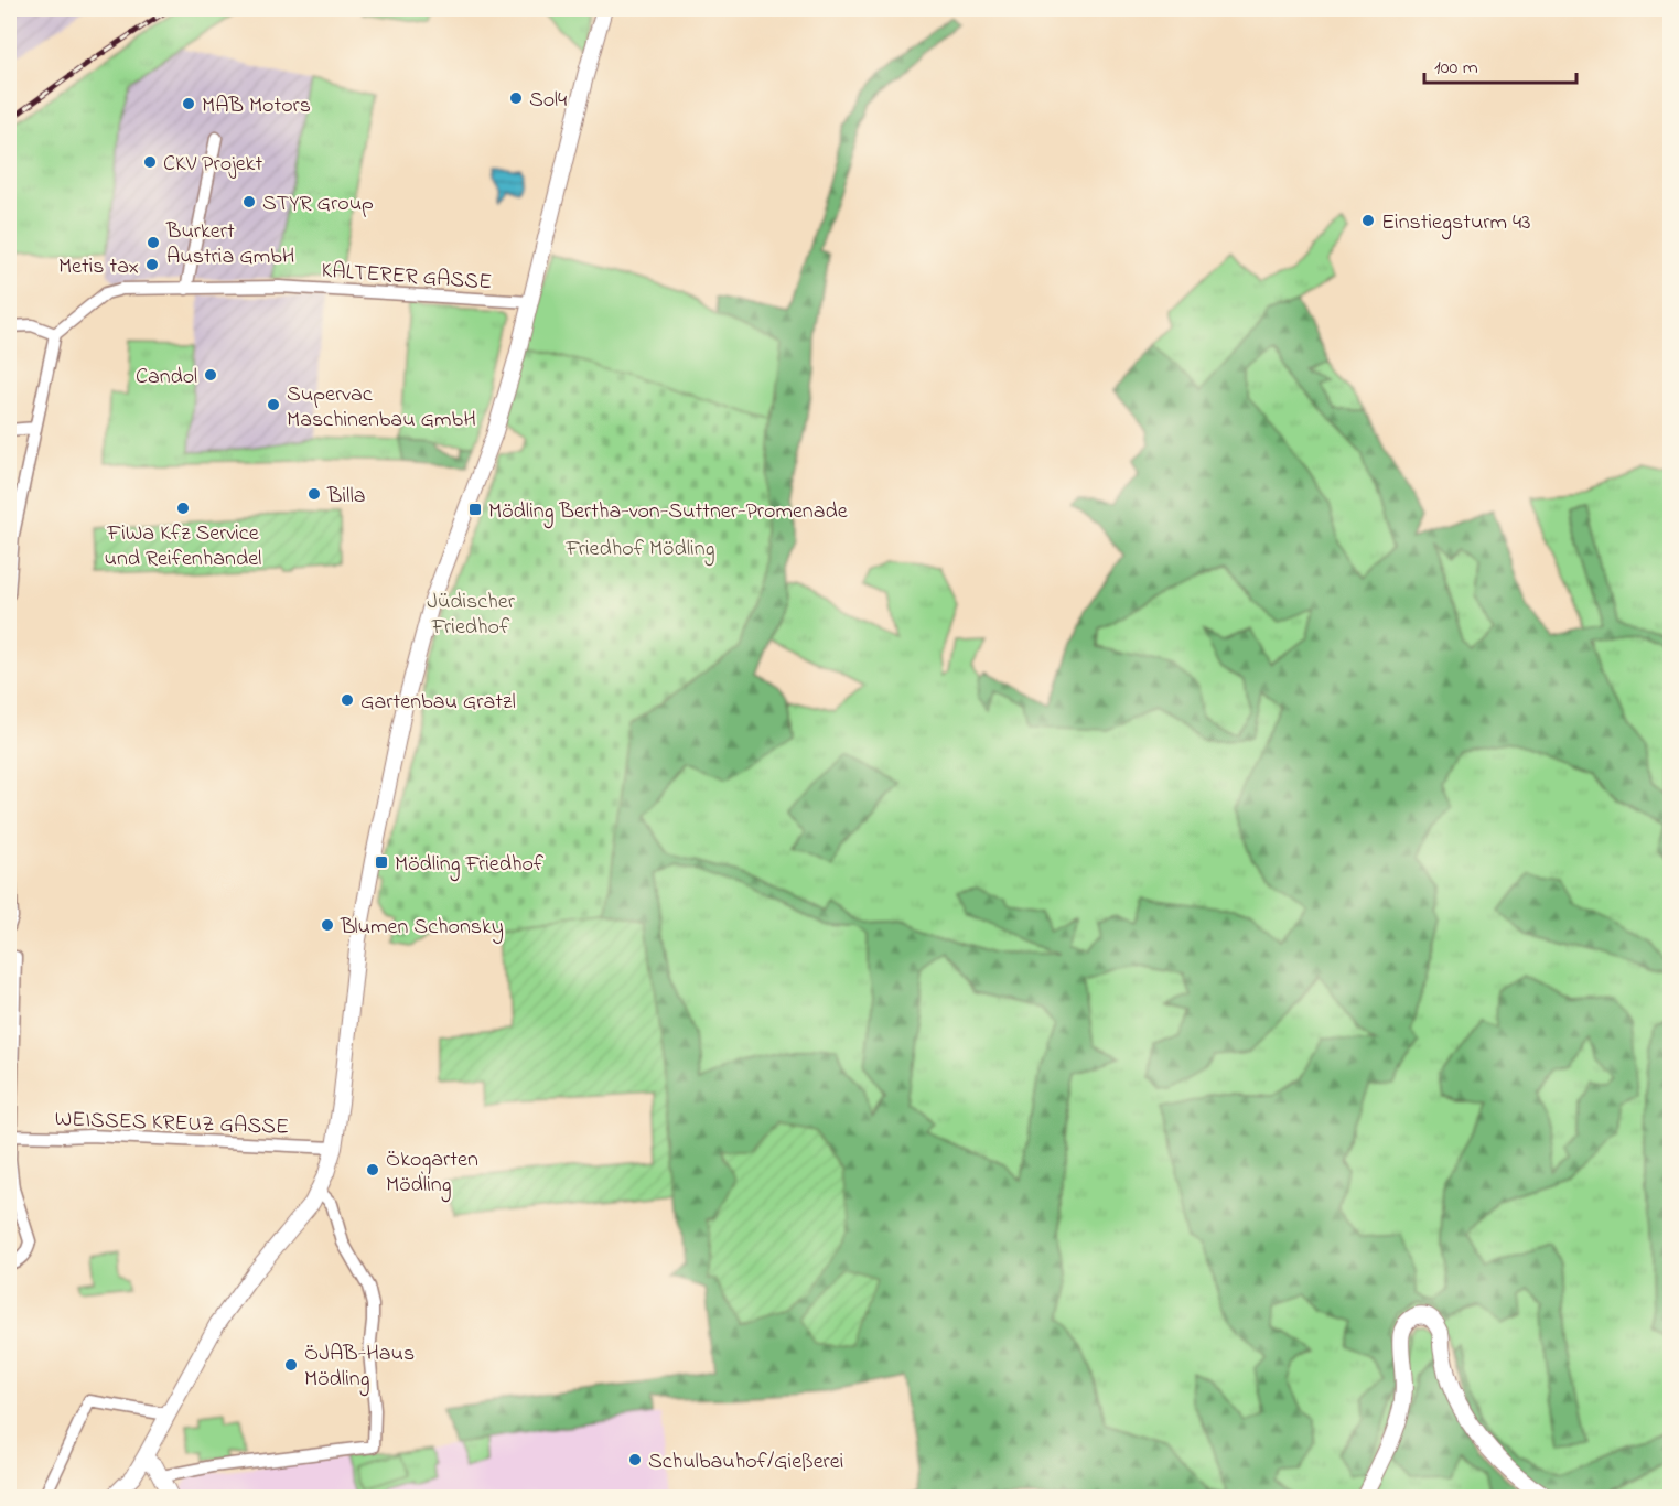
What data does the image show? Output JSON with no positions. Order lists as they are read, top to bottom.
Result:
{
  "streets": {
    "street": ["KALTERER GASSE", "WEISSES KREUZ GASSE"]
  },
  "parks": ["Friedhof Mödling", "Jüdischer Friedhof"],
  "places": {
    "other": [
      "Sol4",
      "MAB Motors",
      "CKV Projekt",
      "STYR Group",
      "Einstiegsturm 43",
      "Burkert Austria GmbH",
      "Metis tax",
      "Candol",
      "Supervac Maschinenbau GmbH",
      "Billa",
      "FiWa Kfz Service und Reifenhandel",
      "Gartenbau Gratzl",
      "Blumen Schonsky",
      "Ökogarten Mödling",
      "ÖJAB-Haus Mödling",
      "Schulbauhof/Gießerei"
    ],
    "transit": ["Mödling Bertha-von-Suttner-Promenade", "Mödling Friedhof"]
  },
  "scale_bar": "100 m"
}
